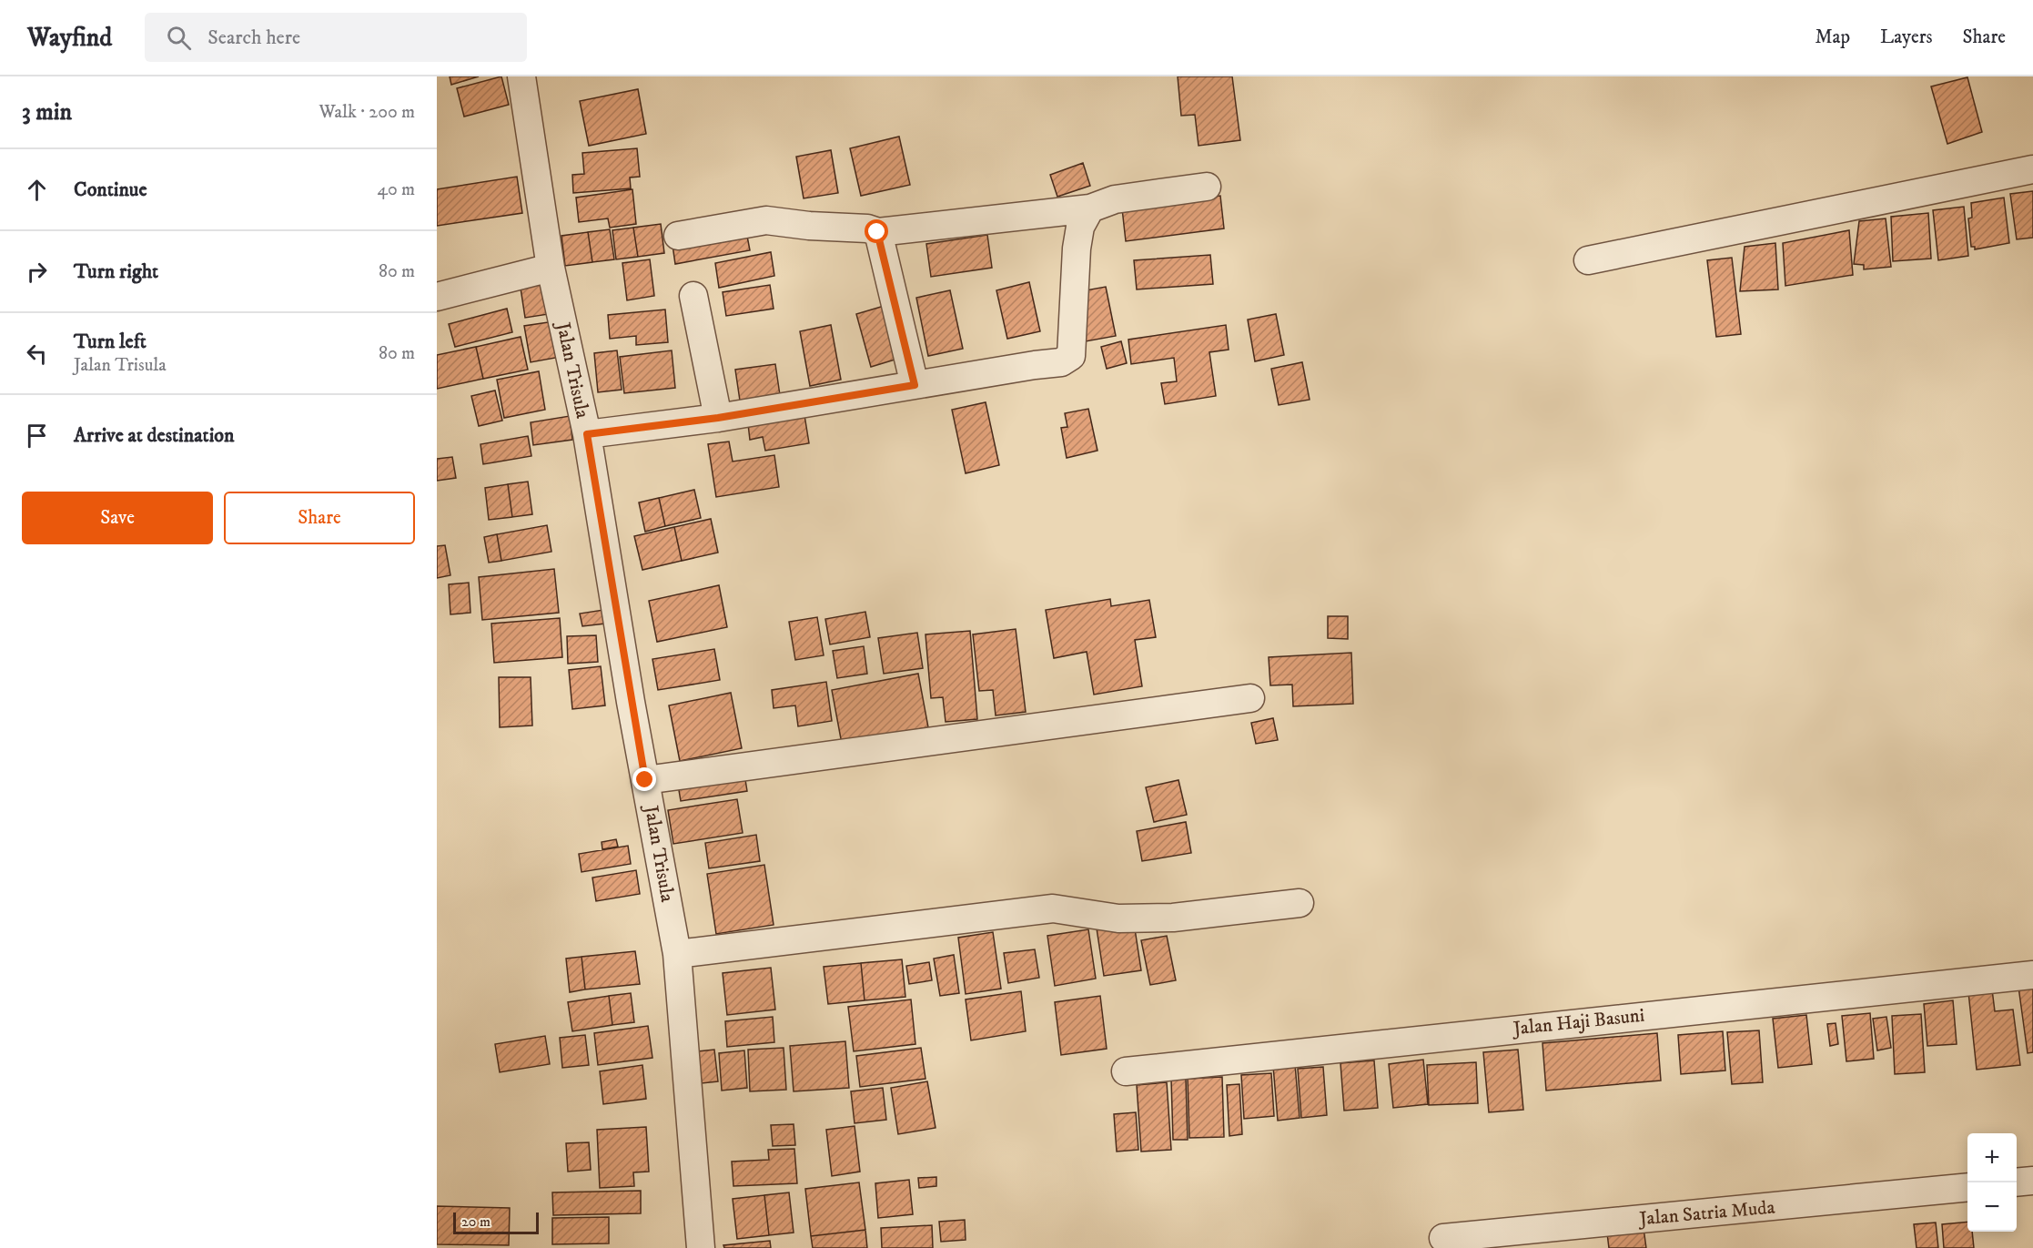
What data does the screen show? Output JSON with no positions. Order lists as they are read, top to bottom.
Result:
{
  "streets": {
    "street": ["Jalan Trisula", "Jalan Haji Basuni", "Jalan Satria Muda"]
  },
  "scale_bar": "20 m",
  "page": {
    "header": "Wayfind",
    "search": "Search here",
    "nav": ["Map", "Layers", "Share"],
    "heading": ["3 min", "Walk · 200 m"],
    "list": [
      ["Continue", "40 m"],
      ["Turn right", "80 m"],
      ["Turn left", "Jalan Trisula", "80 m"],
      "Arrive at destination"
    ],
    "buttons": ["Save", "Share"],
    "map_buttons": ["+", "−"],
    "scale": "20 m"
  }
}
